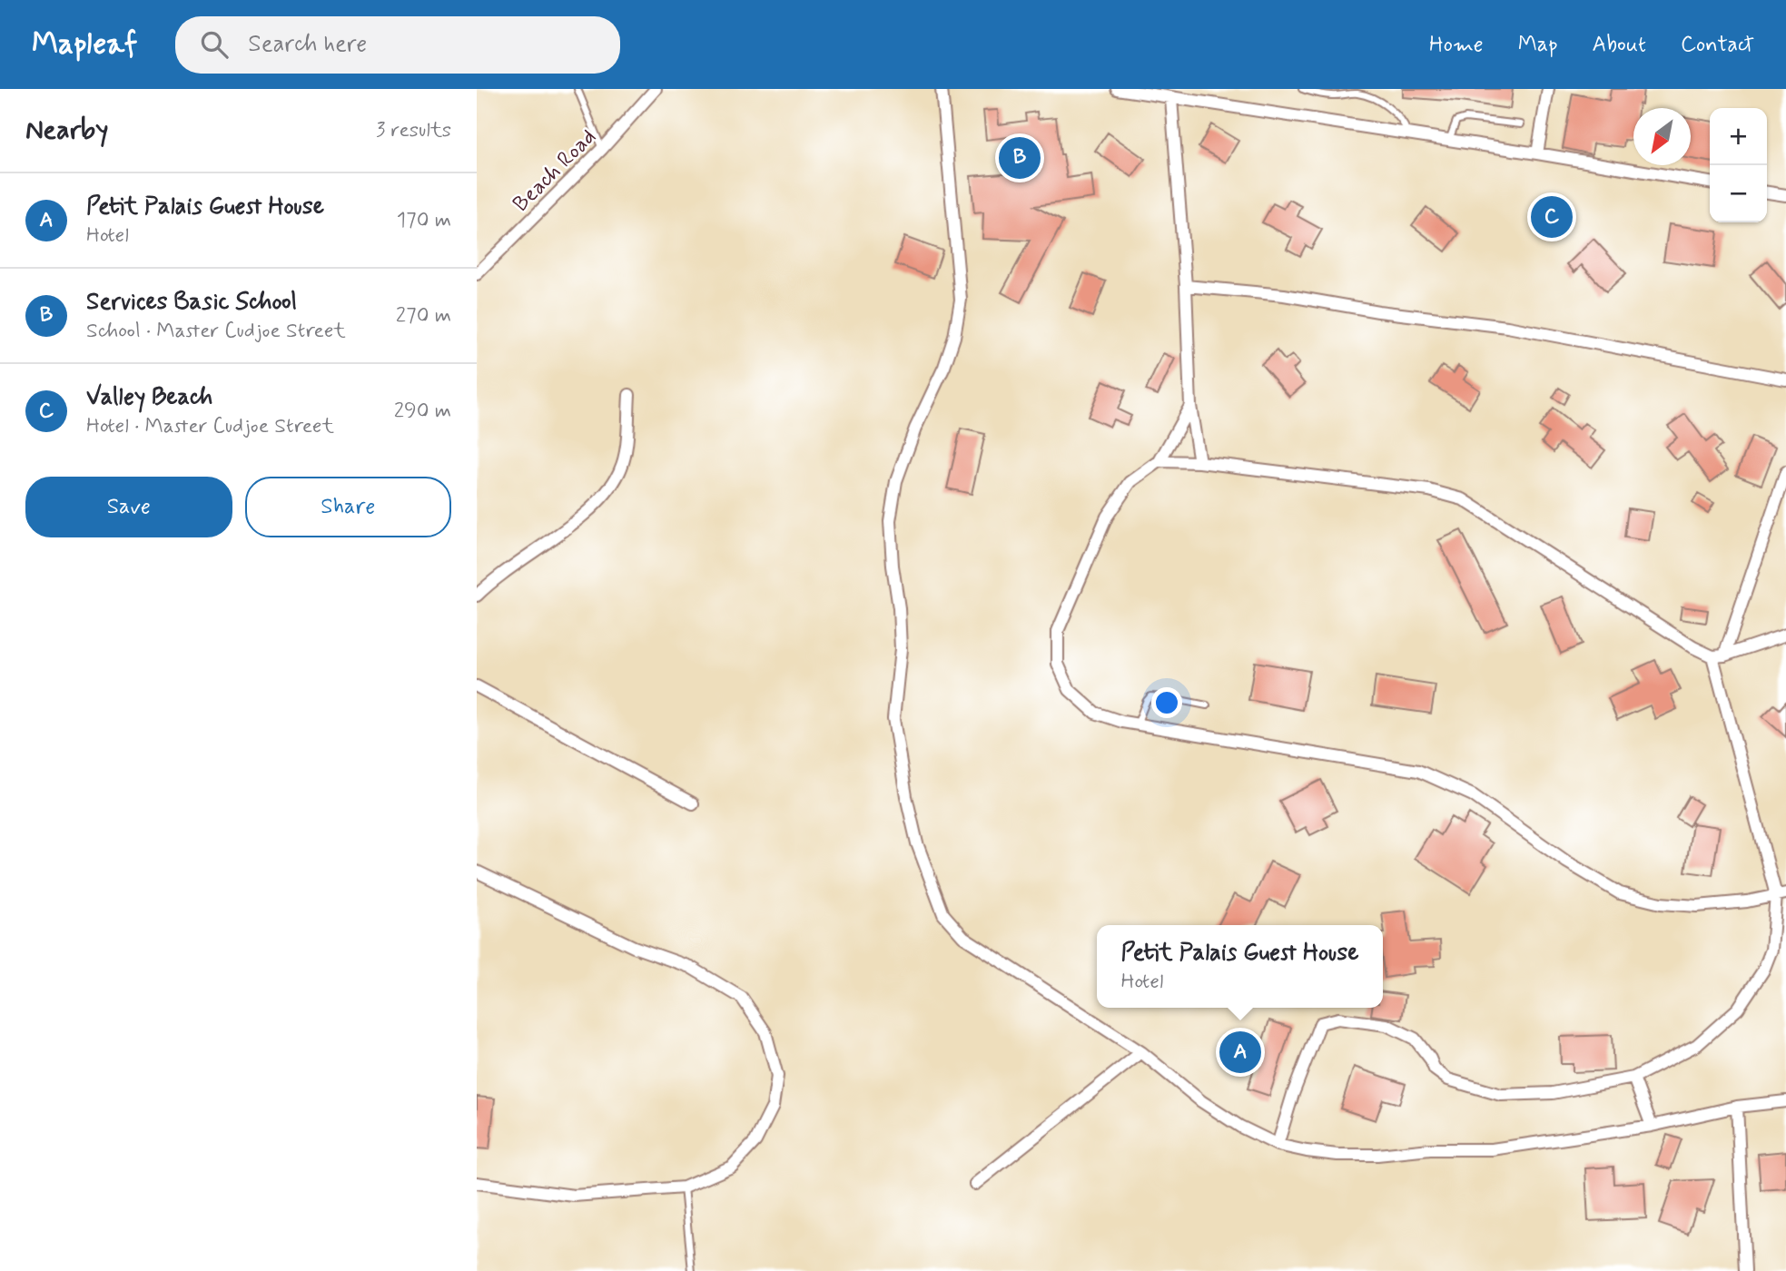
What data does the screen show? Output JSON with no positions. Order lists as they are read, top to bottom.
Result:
{
  "streets": {
    "street": ["Beach Road"]
  },
  "north": "bottom left",
  "page": {
    "header": "Mapleaf",
    "search": "Search here",
    "nav": [
      "Home",
      "Map",
      "About",
      "Contact"
    ],
    "heading": ["Nearby", "3 results"],
    "map_buttons": ["+", "−"],
    "pins": ["B", "C", "A"],
    "list": [
      {
        "mark": "A",
        "name": "Petit Palais Guest House",
        "note": "Hotel",
        "value": "170 m"
      },
      {
        "mark": "B",
        "name": "Services Basic School",
        "note": "School · Master Cudjoe Street",
        "value": "270 m"
      },
      {
        "mark": "C",
        "name": "Valley Beach",
        "note": "Hotel · Master Cudjoe Street",
        "value": "290 m"
      }
    ],
    "buttons": ["Save", "Share"],
    "popup": ["Petit Palais Guest House", "Hotel"]
  }
}
